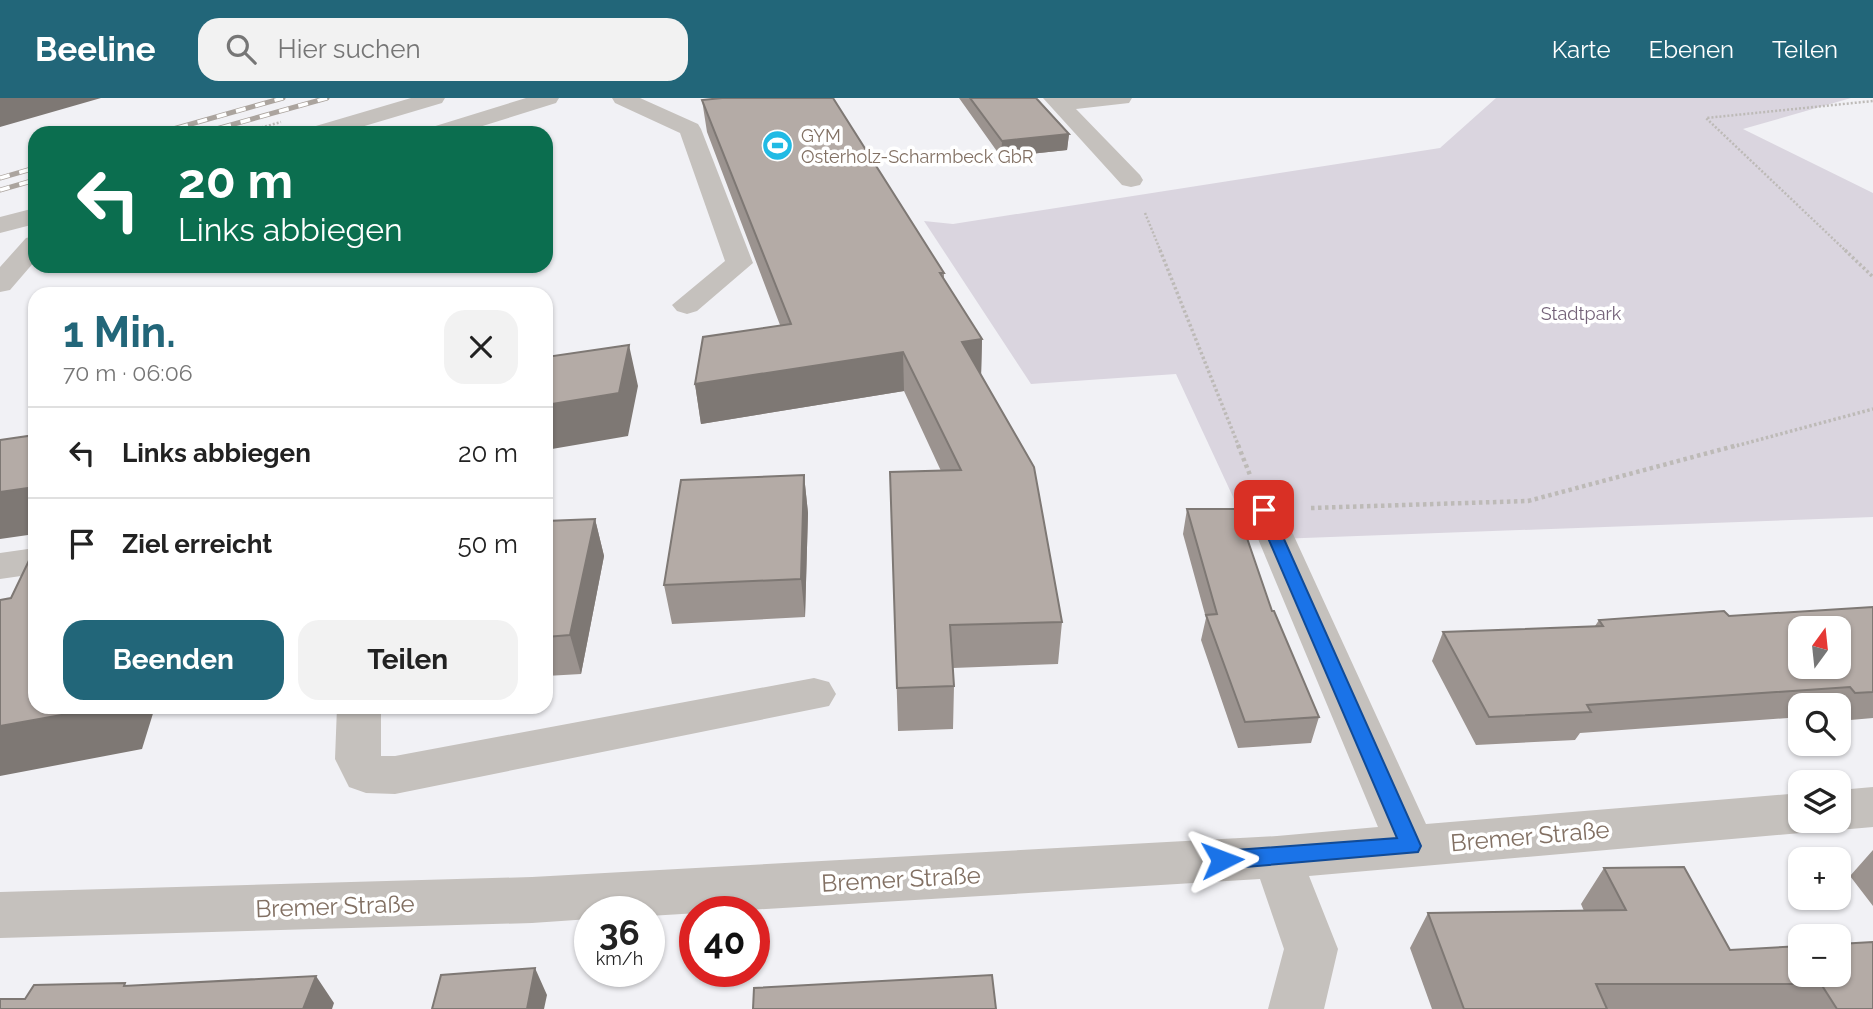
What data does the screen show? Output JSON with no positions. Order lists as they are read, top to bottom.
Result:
{
  "streets": {
    "street": ["Bremer Straße"]
  },
  "parks": ["Stadtpark"],
  "places": {
    "sports": ["GYM Osterholz-Scharmbeck GbR"]
  },
  "north": "top",
  "page": {
    "header": "Beeline",
    "search": "Hier suchen",
    "nav": ["Karte", "Ebenen", "Teilen"],
    "turn": ["20 m", "Links abbiegen"],
    "heading": ["1 Min.", "70 m · 06:06"],
    "list": [
      {
        "name": "Links abbiegen",
        "value": "20 m"
      },
      {
        "name": "Ziel erreicht",
        "value": "50 m"
      }
    ],
    "buttons": ["Beenden", "Teilen"],
    "map_buttons": ["+", "−"],
    "speed": "36 km/h",
    "limit": "40"
  }
}
